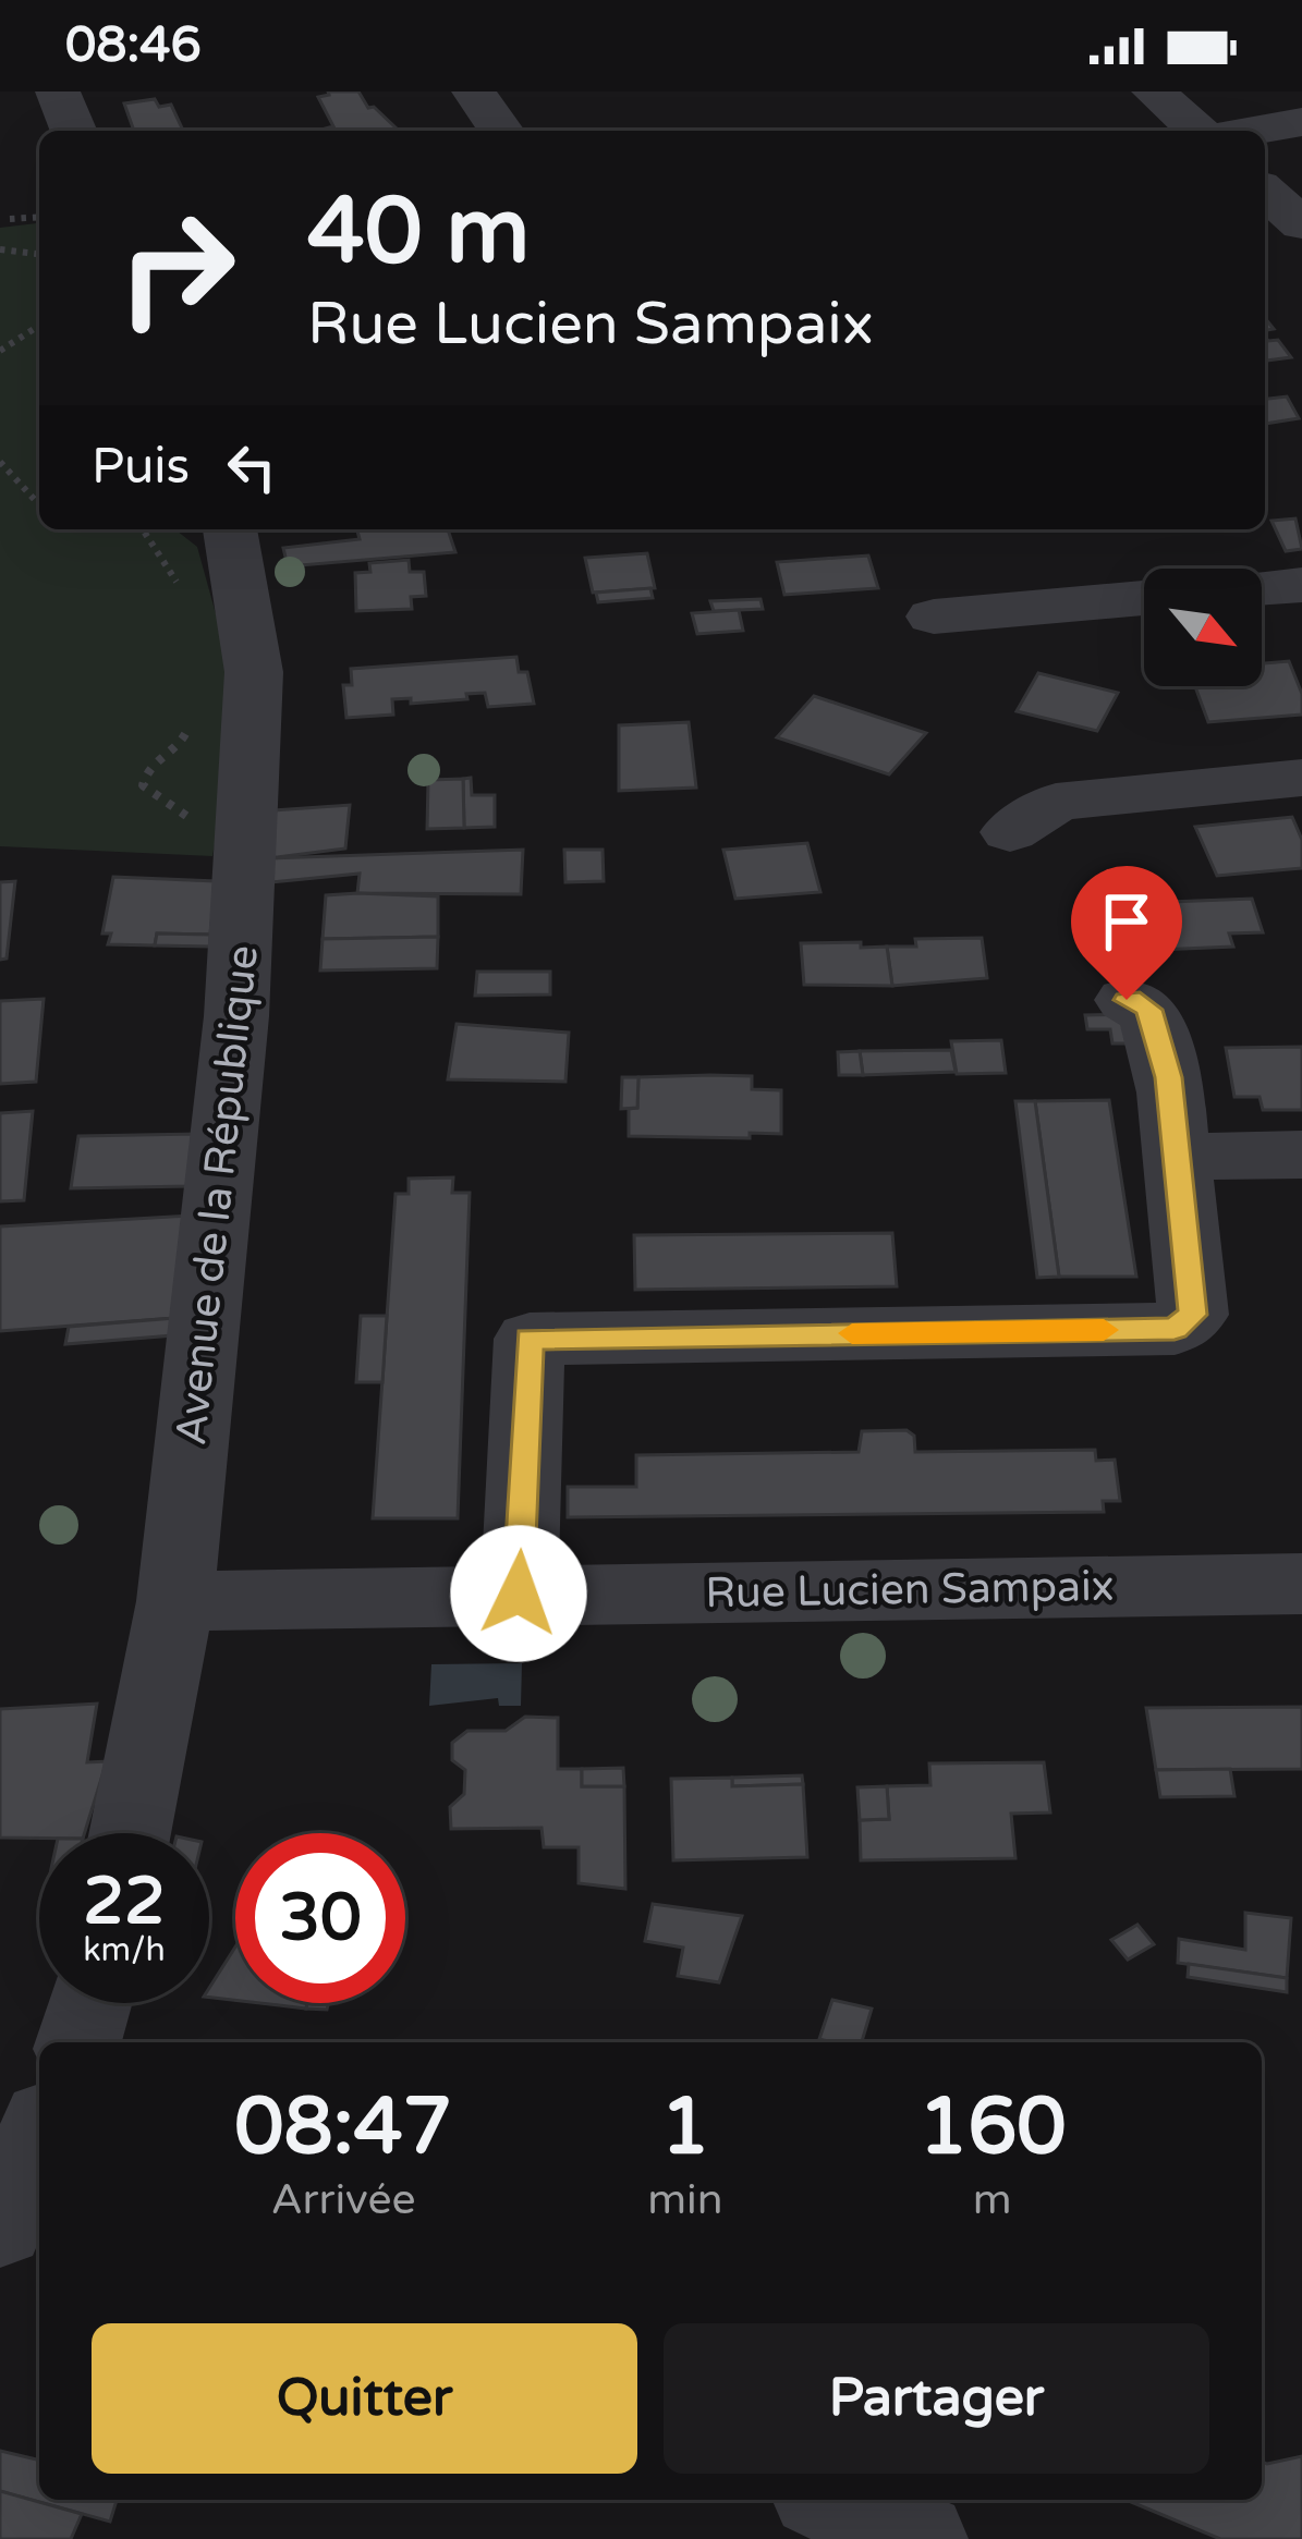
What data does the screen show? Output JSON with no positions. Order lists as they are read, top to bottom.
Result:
{
  "streets": {
    "street": ["Avenue de la République", "Rue Lucien Sampaix"]
  },
  "crossings": [
    ["Avenue de la République", "Rue Lucien Sampaix"]
  ],
  "north": "bottom right",
  "page": {
    "status": "08:46",
    "turn": ["40 m", "Rue Lucien Sampaix"],
    "then": "Puis",
    "speed": "22 km/h",
    "limit": "30",
    "eta": [
      "08:47",
      "Arrivée",
      "1",
      "min",
      "160",
      "m"
    ],
    "buttons": ["Quitter", "Partager"]
  }
}
